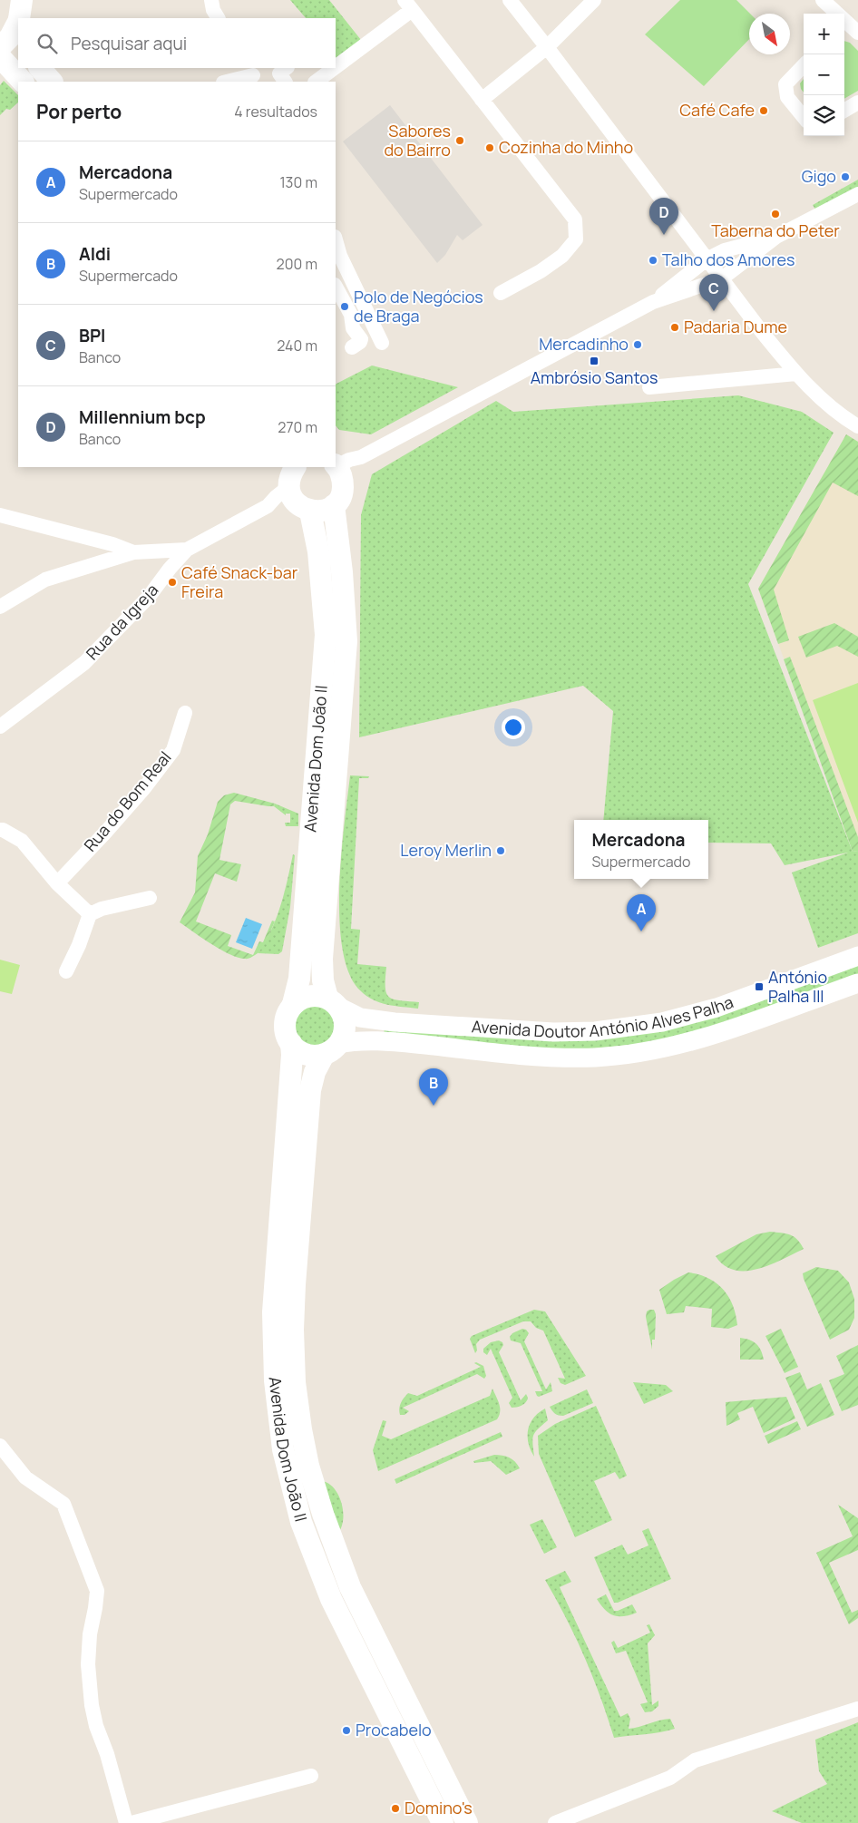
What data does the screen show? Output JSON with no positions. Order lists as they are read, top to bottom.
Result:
{
  "streets": {
    "main road": ["Avenida Dom João II"],
    "street": ["Rua da Igreja", "Rua do Bom Real", "Avenida Doutor António Alves Palha"]
  },
  "crossings": [
    ["Rua da Igreja", "Avenida Dom João II"],
    ["Avenida Dom João II", "Avenida Doutor António Alves Palha"]
  ],
  "places": {
    "other": [
      "Café Cafe",
      "Sabores do Bairro",
      "Cozinha do Minho",
      "Gigo",
      "Taberna do Peter",
      "Talho dos Amores",
      "Polo de Negócios de Braga",
      "Padaria Dume",
      "Mercadinho",
      "Café Snack-bar Freira",
      "Leroy Merlin",
      "Procabelo",
      "Domino's"
    ],
    "transit": ["Ambrósio Santos", "António Palha III"]
  },
  "north": "bottom right",
  "page": {
    "map_buttons": ["+", "−"],
    "search": "Pesquisar aqui",
    "heading": ["Por perto", "4 resultados"],
    "list": [
      {
        "mark": "A",
        "name": "Mercadona",
        "note": "Supermercado",
        "value": "130 m"
      },
      {
        "mark": "B",
        "name": "Aldi",
        "note": "Supermercado",
        "value": "200 m"
      },
      {
        "mark": "C",
        "name": "BPI",
        "note": "Banco",
        "value": "240 m"
      },
      {
        "mark": "D",
        "name": "Millennium bcp",
        "note": "Banco",
        "value": "270 m"
      }
    ],
    "pins": [
      "D",
      "C",
      "A",
      "B"
    ],
    "popup": ["Mercadona", "Supermercado"]
  }
}
